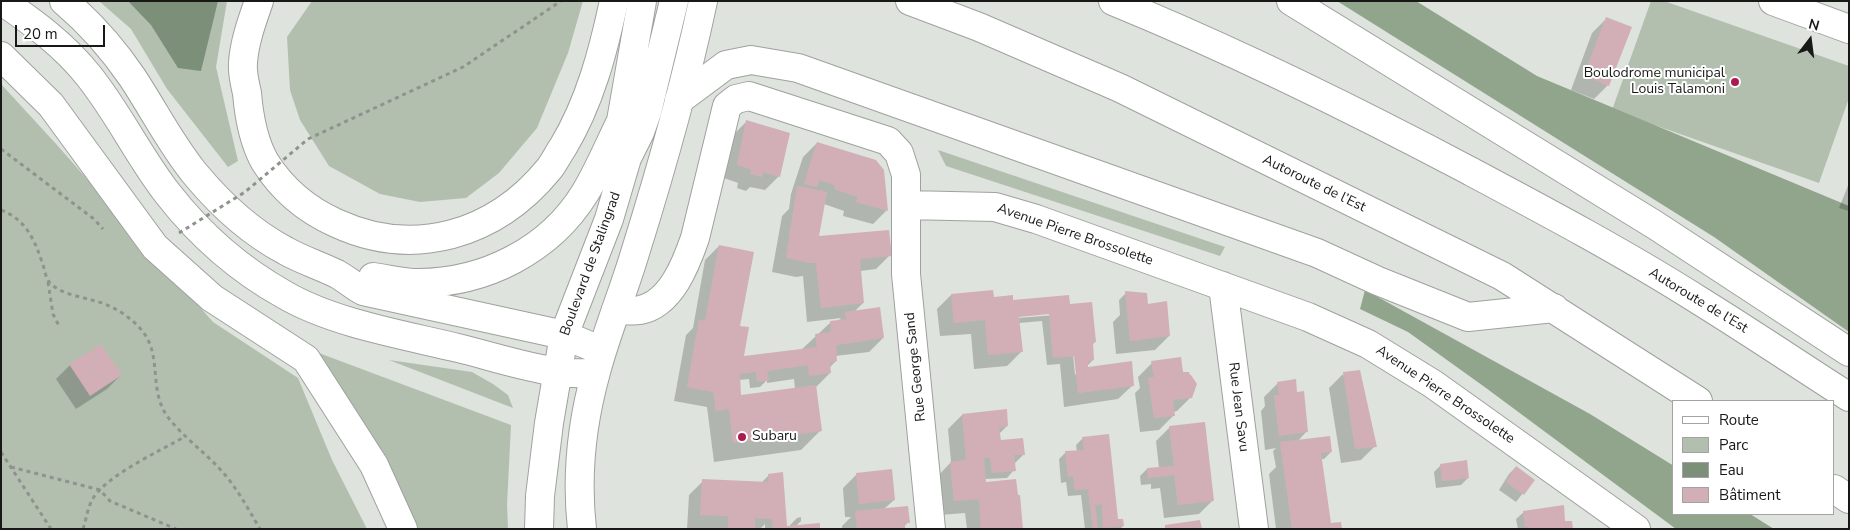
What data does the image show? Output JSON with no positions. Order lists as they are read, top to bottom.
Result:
{
  "streets": {
    "main road": [
      "Autoroute de l’Est",
      "Avenue Pierre Brossolette",
      "Boulevard de Stalingrad",
      "Rue George Sand",
      "Rue Jean Savu"
    ]
  },
  "crossings": [
    ["Avenue Pierre Brossolette", "Rue George Sand"],
    ["Avenue Pierre Brossolette", "Rue Jean Savu"]
  ],
  "places": ["Boulodrome municipal Louis Talamoni", "Subaru"],
  "legend": [
    "Route",
    "Parc",
    "Eau",
    "Bâtiment"
  ],
  "scale_bar": "20 m",
  "north": "top"
}
